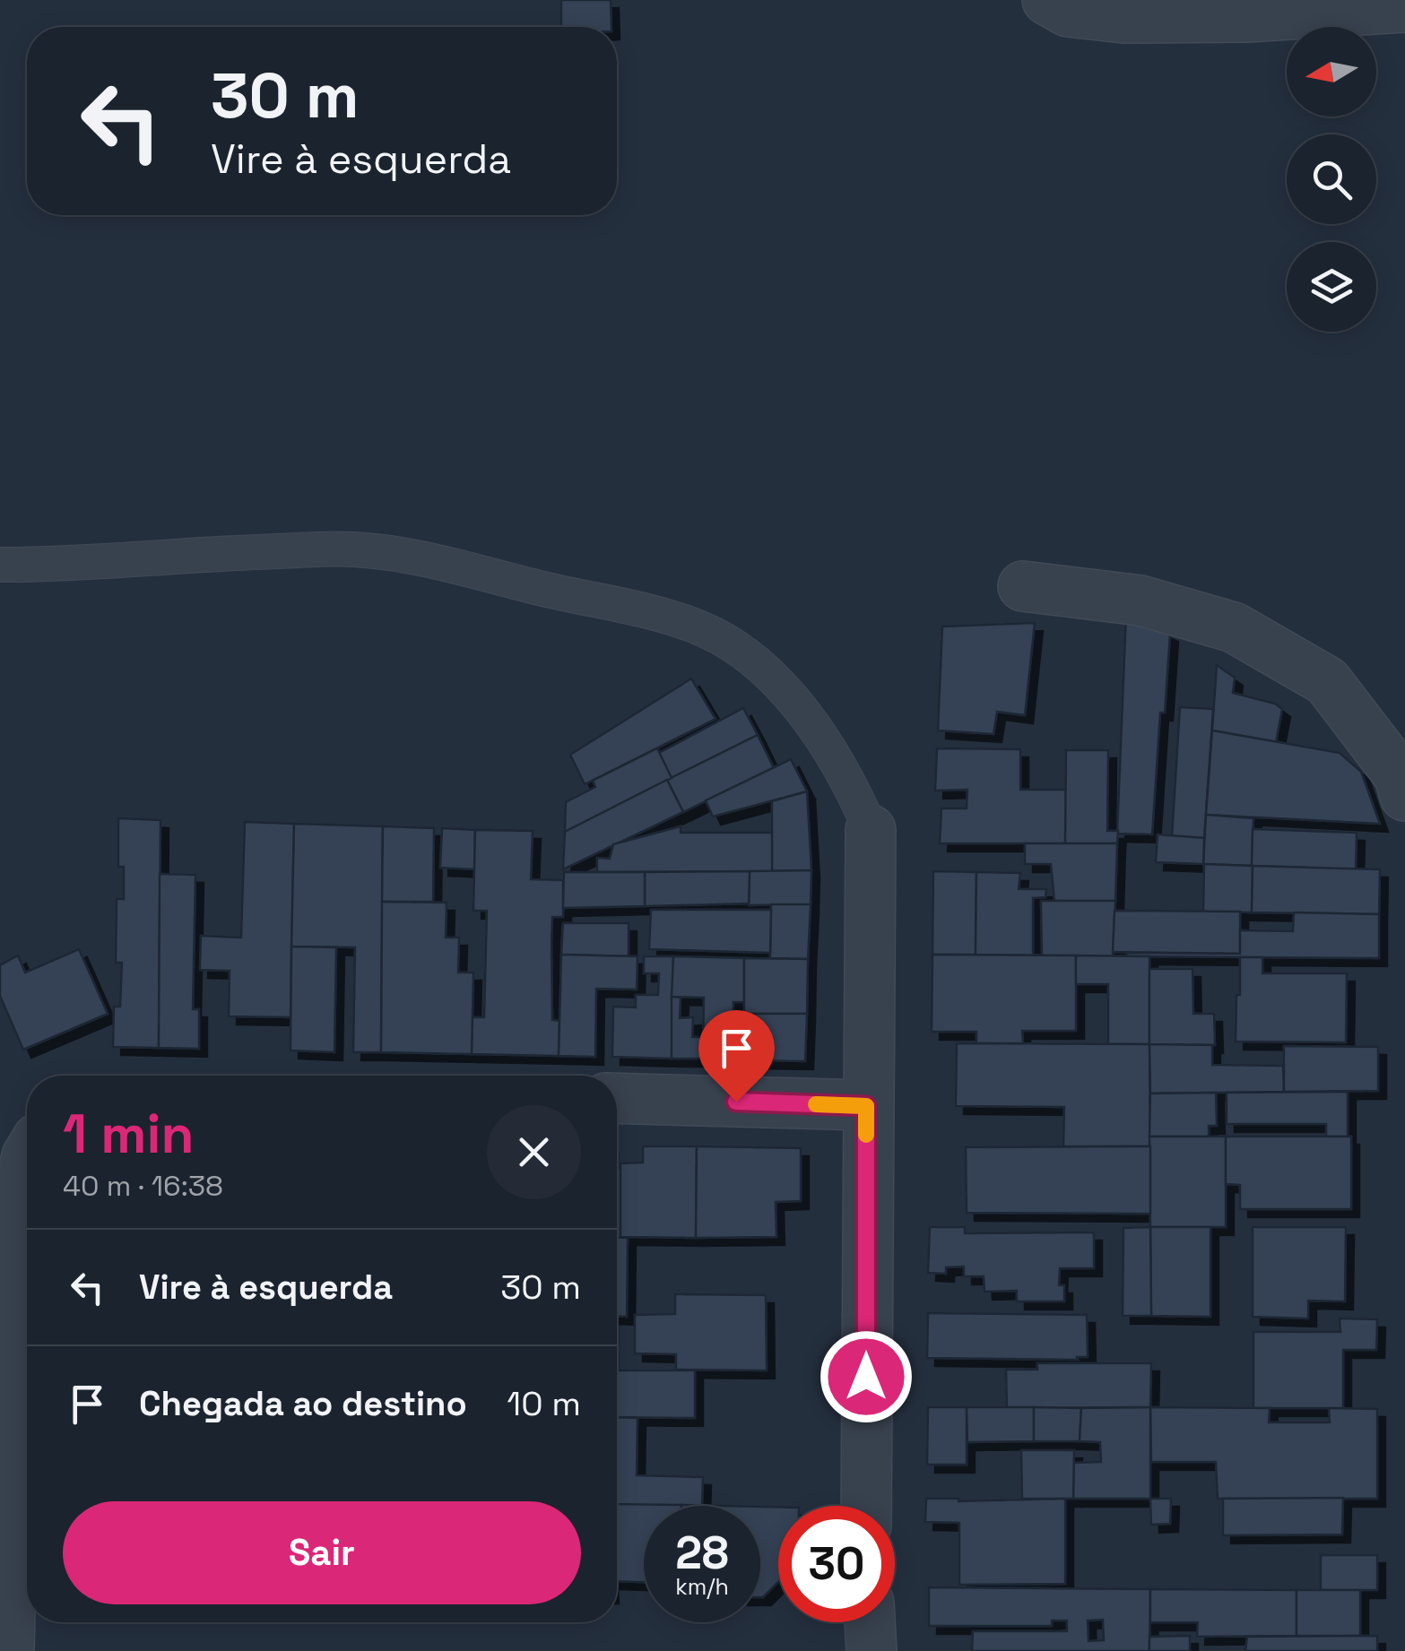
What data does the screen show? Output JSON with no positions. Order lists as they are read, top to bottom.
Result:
{
  "north": "left",
  "page": {
    "turn": ["30 m", "Vire à esquerda"],
    "heading": ["1 min", "40 m · 16:38"],
    "list": [
      {
        "name": "Vire à esquerda",
        "value": "30 m"
      },
      {
        "name": "Chegada ao destino",
        "value": "10 m"
      }
    ],
    "buttons": "Sair",
    "speed": "28 km/h",
    "limit": "30"
  }
}
